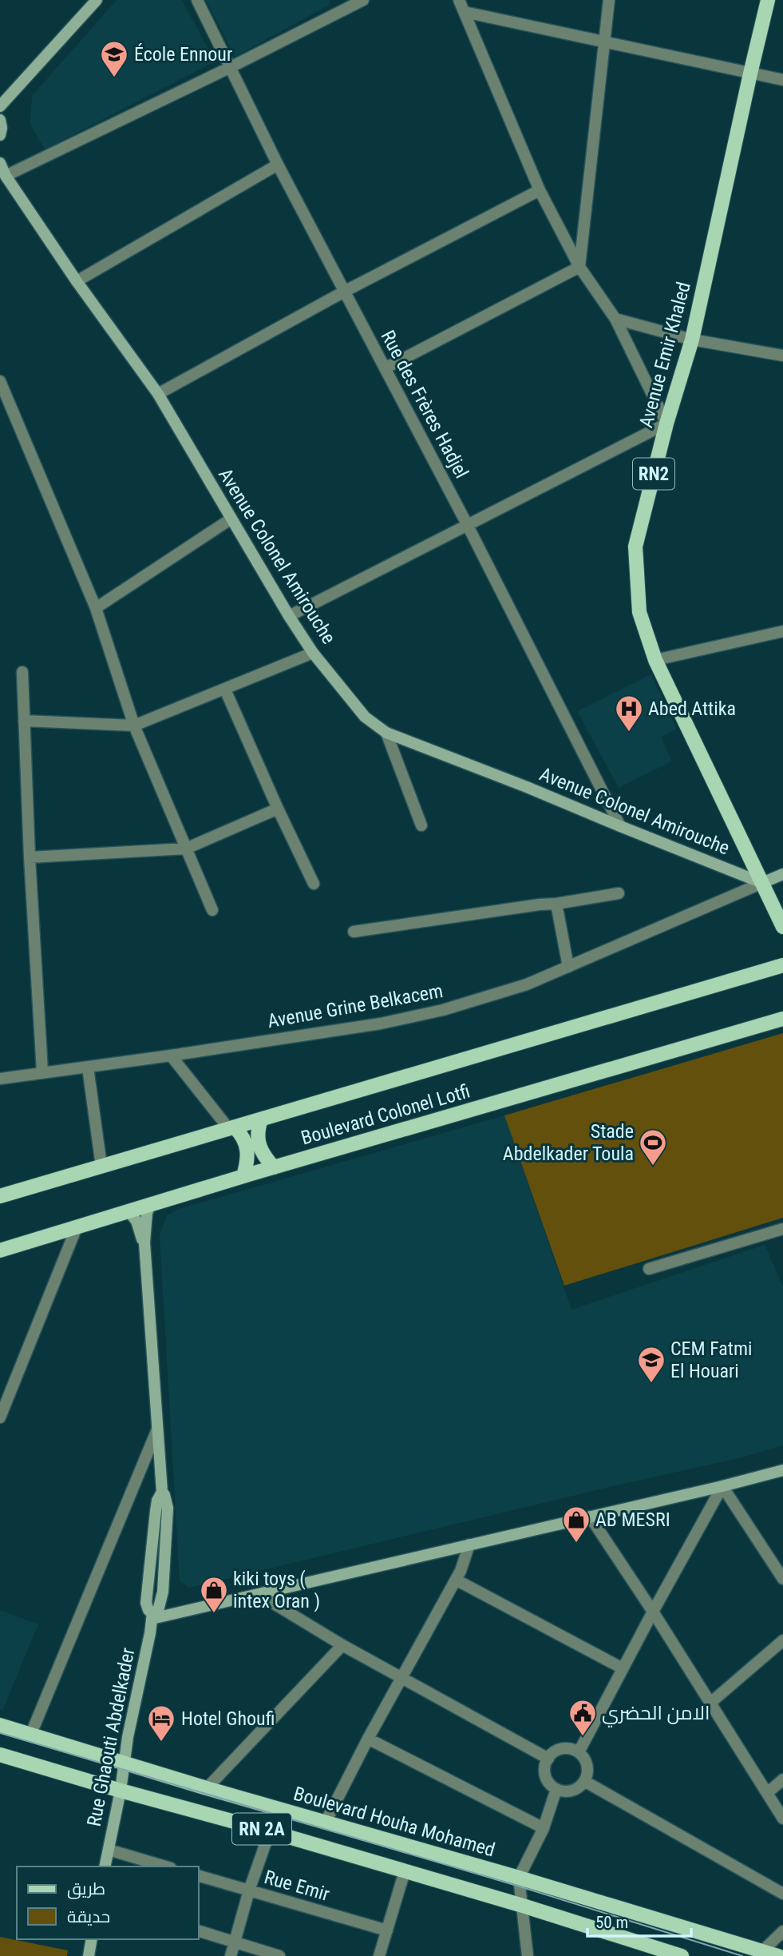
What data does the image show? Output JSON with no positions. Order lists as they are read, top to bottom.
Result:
{
  "streets": {
    "main road": [
      "Avenue Emir Khaled",
      "RN2",
      "Avenue Colonel Amirouche",
      "Boulevard Colonel Lotfi",
      "Rue Ghaouti Abdelkader",
      "Boulevard Houha Mohamed",
      "RN 2A"
    ],
    "street": ["Rue des Frères Hadjel", "Avenue Grine Belkacem", "Rue Emir"]
  },
  "crossings": [
    ["Avenue Emir Khaled", "Avenue Colonel Amirouche"],
    ["Avenue Emir Khaled", "Avenue Grine Belkacem"],
    ["Rue des Frères Hadjel", "Avenue Colonel Amirouche"],
    ["Avenue Colonel Amirouche", "Avenue Grine Belkacem"],
    ["Boulevard Colonel Lotfi", "Rue Ghaouti Abdelkader"],
    ["Rue Ghaouti Abdelkader", "Boulevard Houha Mohamed"],
    ["Rue Ghaouti Abdelkader", "RN 2A"]
  ],
  "places": {
    "school or university": ["École Ennour", "CEM Fatmi El Houari"],
    "hospital": ["Abed Attika"],
    "sports": ["Stade Abdelkader Toula"],
    "shop": ["AB MESRI", "kiki toys ( intex Oran )"],
    "public building": ["الامن الحضري"],
    "hotel": ["Hotel Ghoufi"]
  },
  "legend": ["طريق", "حديقة"],
  "scale_bar": "50 m"
}
